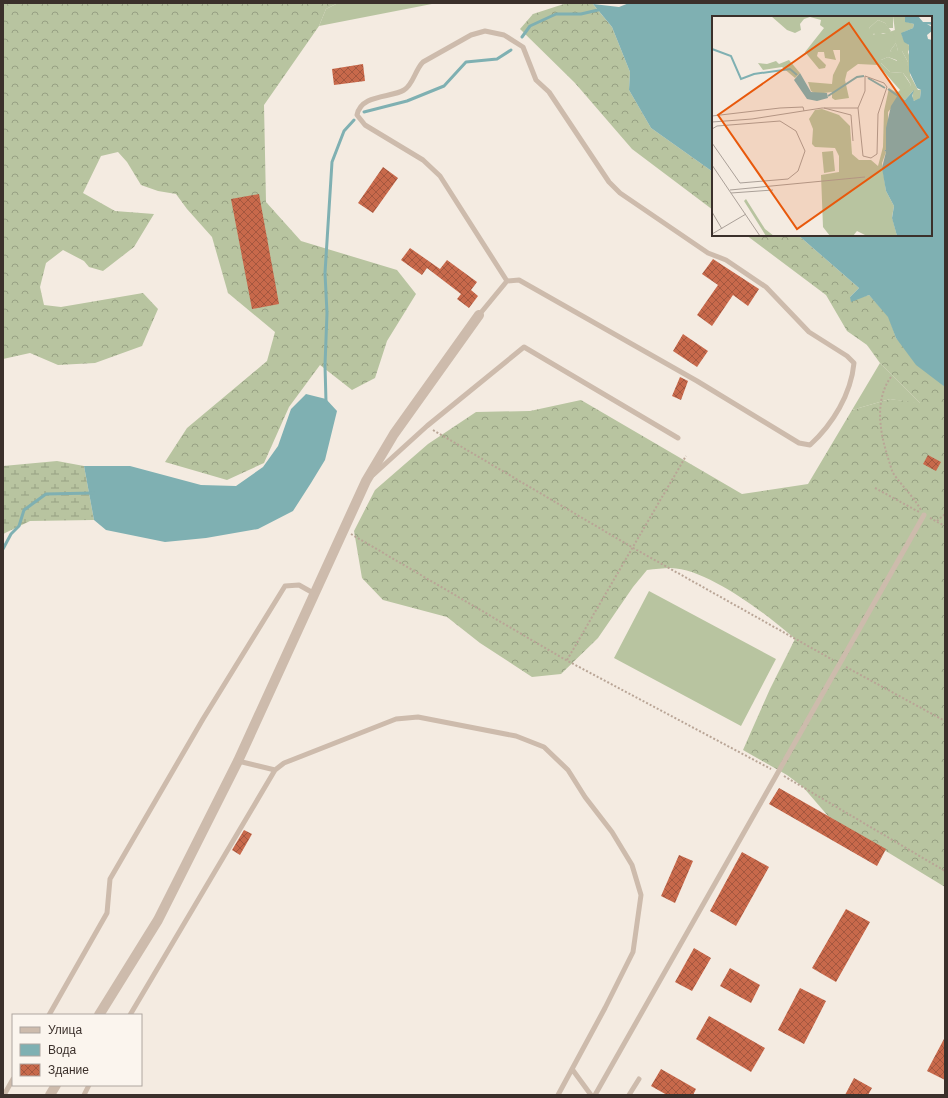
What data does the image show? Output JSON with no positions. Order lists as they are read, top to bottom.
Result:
{
  "legend": ["Улица", "Вода", "Здание"]
}
